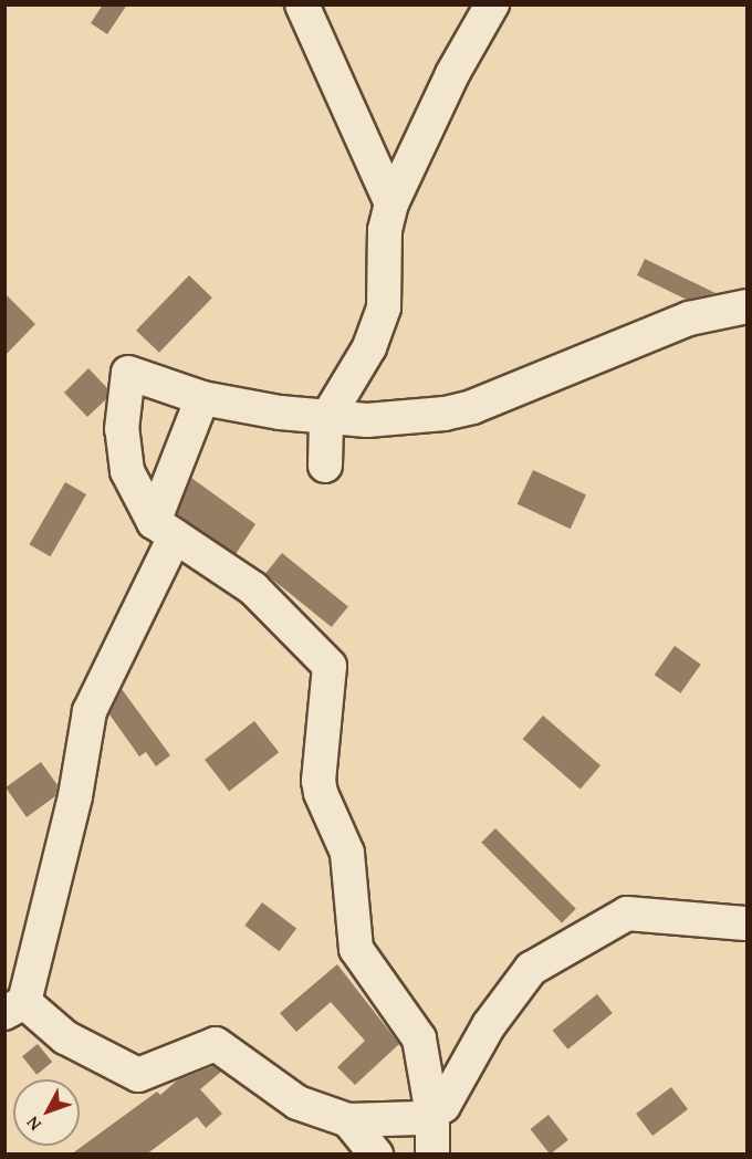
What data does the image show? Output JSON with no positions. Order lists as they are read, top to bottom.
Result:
{
  "north": "bottom left"
}
